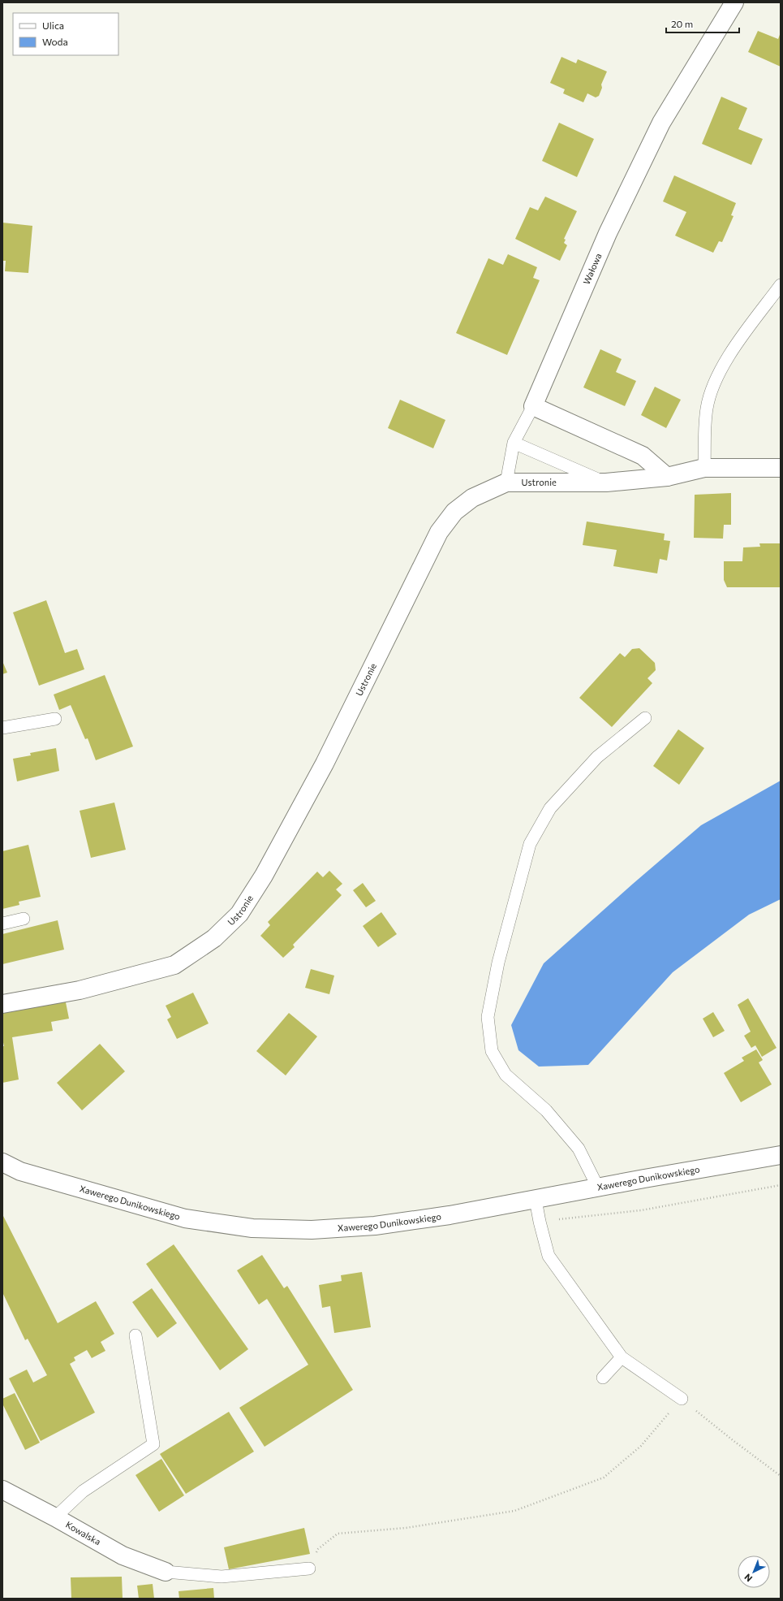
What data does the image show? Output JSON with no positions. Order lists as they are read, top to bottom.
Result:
{
  "streets": {
    "street": [
      "Wałowa",
      "Ustronie",
      "Xawerego Dunikowskiego",
      "Kowalska"
    ]
  },
  "legend": ["Ulica", "Woda"],
  "scale_bar": "20 m",
  "north": "bottom left"
}
